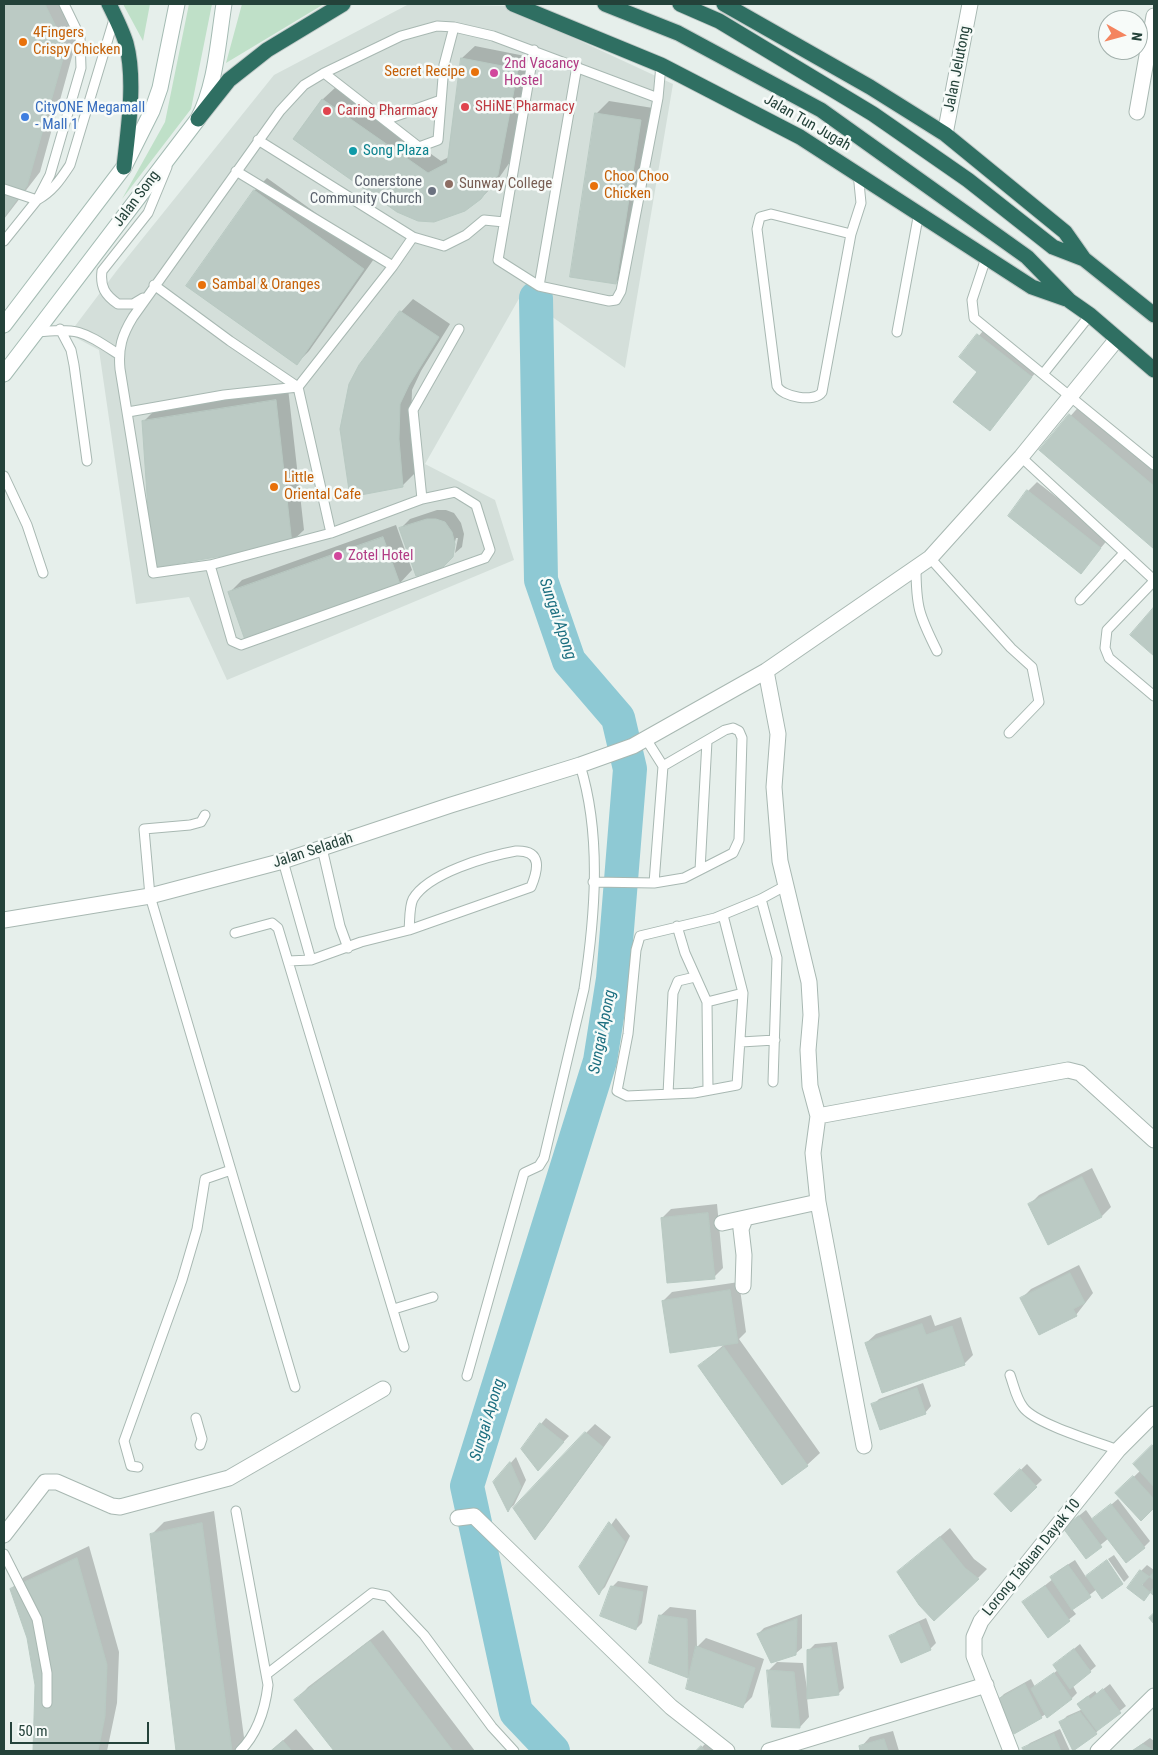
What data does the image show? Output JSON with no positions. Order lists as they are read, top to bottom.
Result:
{
  "streets": {
    "highway": ["Jalan Tun Jugah"],
    "street": [
      "Jalan Jelutong",
      "Jalan Song",
      "Jalan Seladah",
      "Lorong Tabuan Dayak 10"
    ]
  },
  "crossings": [
    ["Jalan Tun Jugah", "Jalan Seladah"]
  ],
  "water": ["Sungai Apong"],
  "places": [
    "4Fingers Crispy Chicken",
    "Secret Recipe",
    "2nd Vacancy Hostel",
    "SHiNE Pharmacy",
    "Caring Pharmacy",
    "CityONE Megamall - Mall 1",
    "Song Plaza",
    "Sunway College",
    "Choo Choo Chicken",
    "Conerstone Community Church",
    "Sambal & Oranges",
    "Little Oriental Cafe",
    "Zotel Hotel"
  ],
  "scale_bar": "50 m",
  "north": "right"
}
